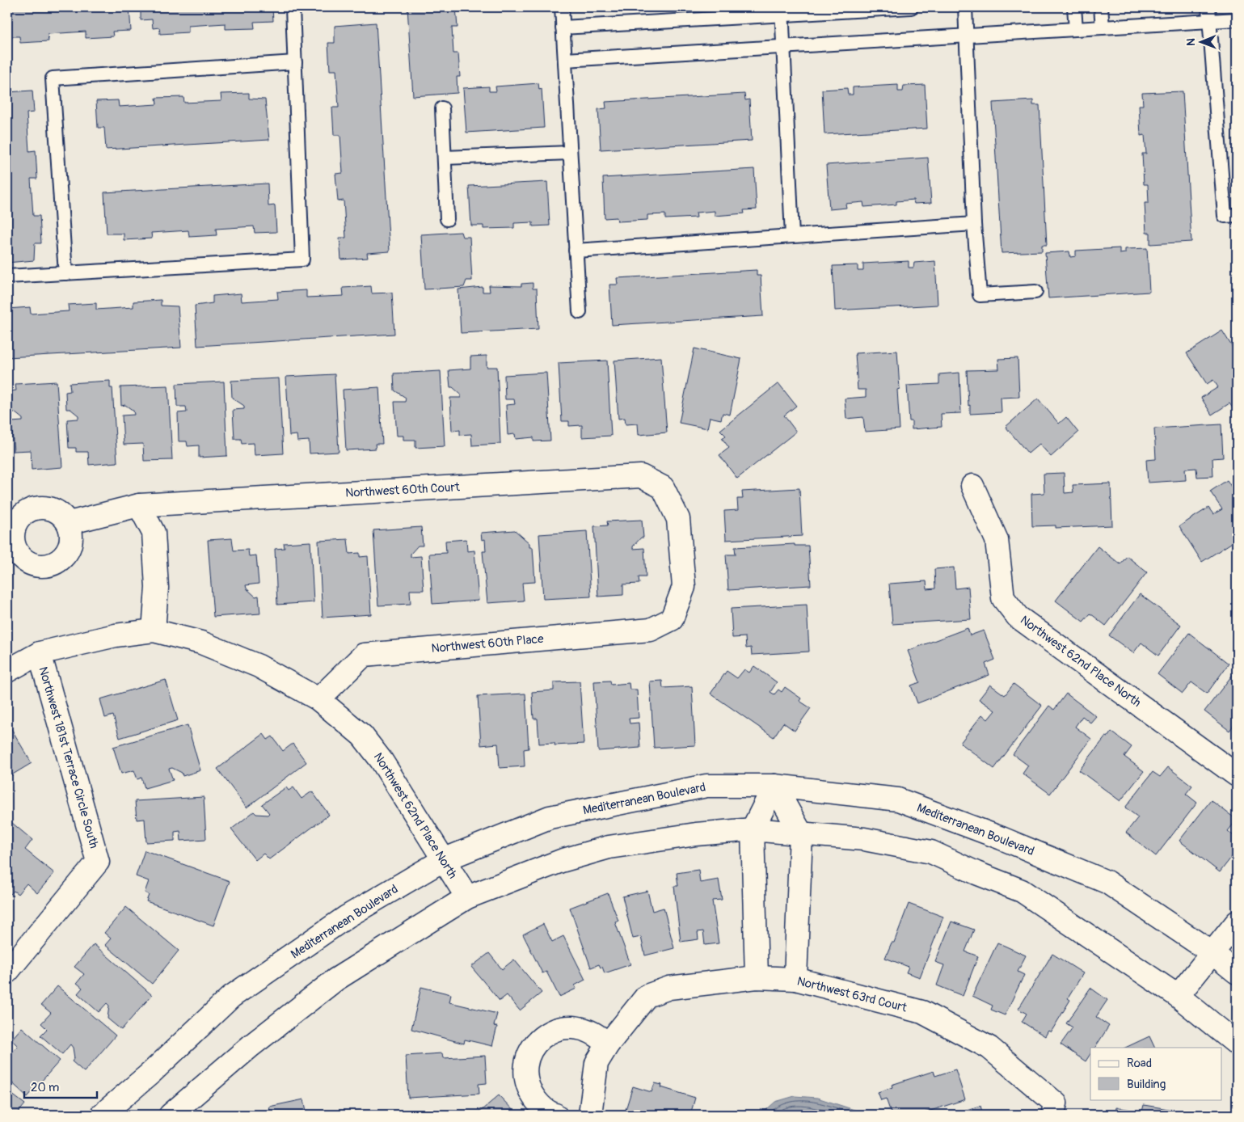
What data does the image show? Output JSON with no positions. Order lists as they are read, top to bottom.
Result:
{
  "streets": {
    "street": [
      "Northwest 60th Court",
      "Northwest 60th Place",
      "Northwest 62nd Place North",
      "Northwest 181st Terrace Circle South",
      "Mediterranean Boulevard",
      "Northwest 63rd Court"
    ]
  },
  "crossings": [
    ["Northwest 60th Court", "Northwest 60th Place"],
    ["Northwest 60th Place", "Northwest 62nd Place North"],
    ["Northwest 62nd Place North", "Mediterranean Boulevard"]
  ],
  "legend": ["Road", "Building"],
  "scale_bar": "20 m",
  "north": "left"
}
